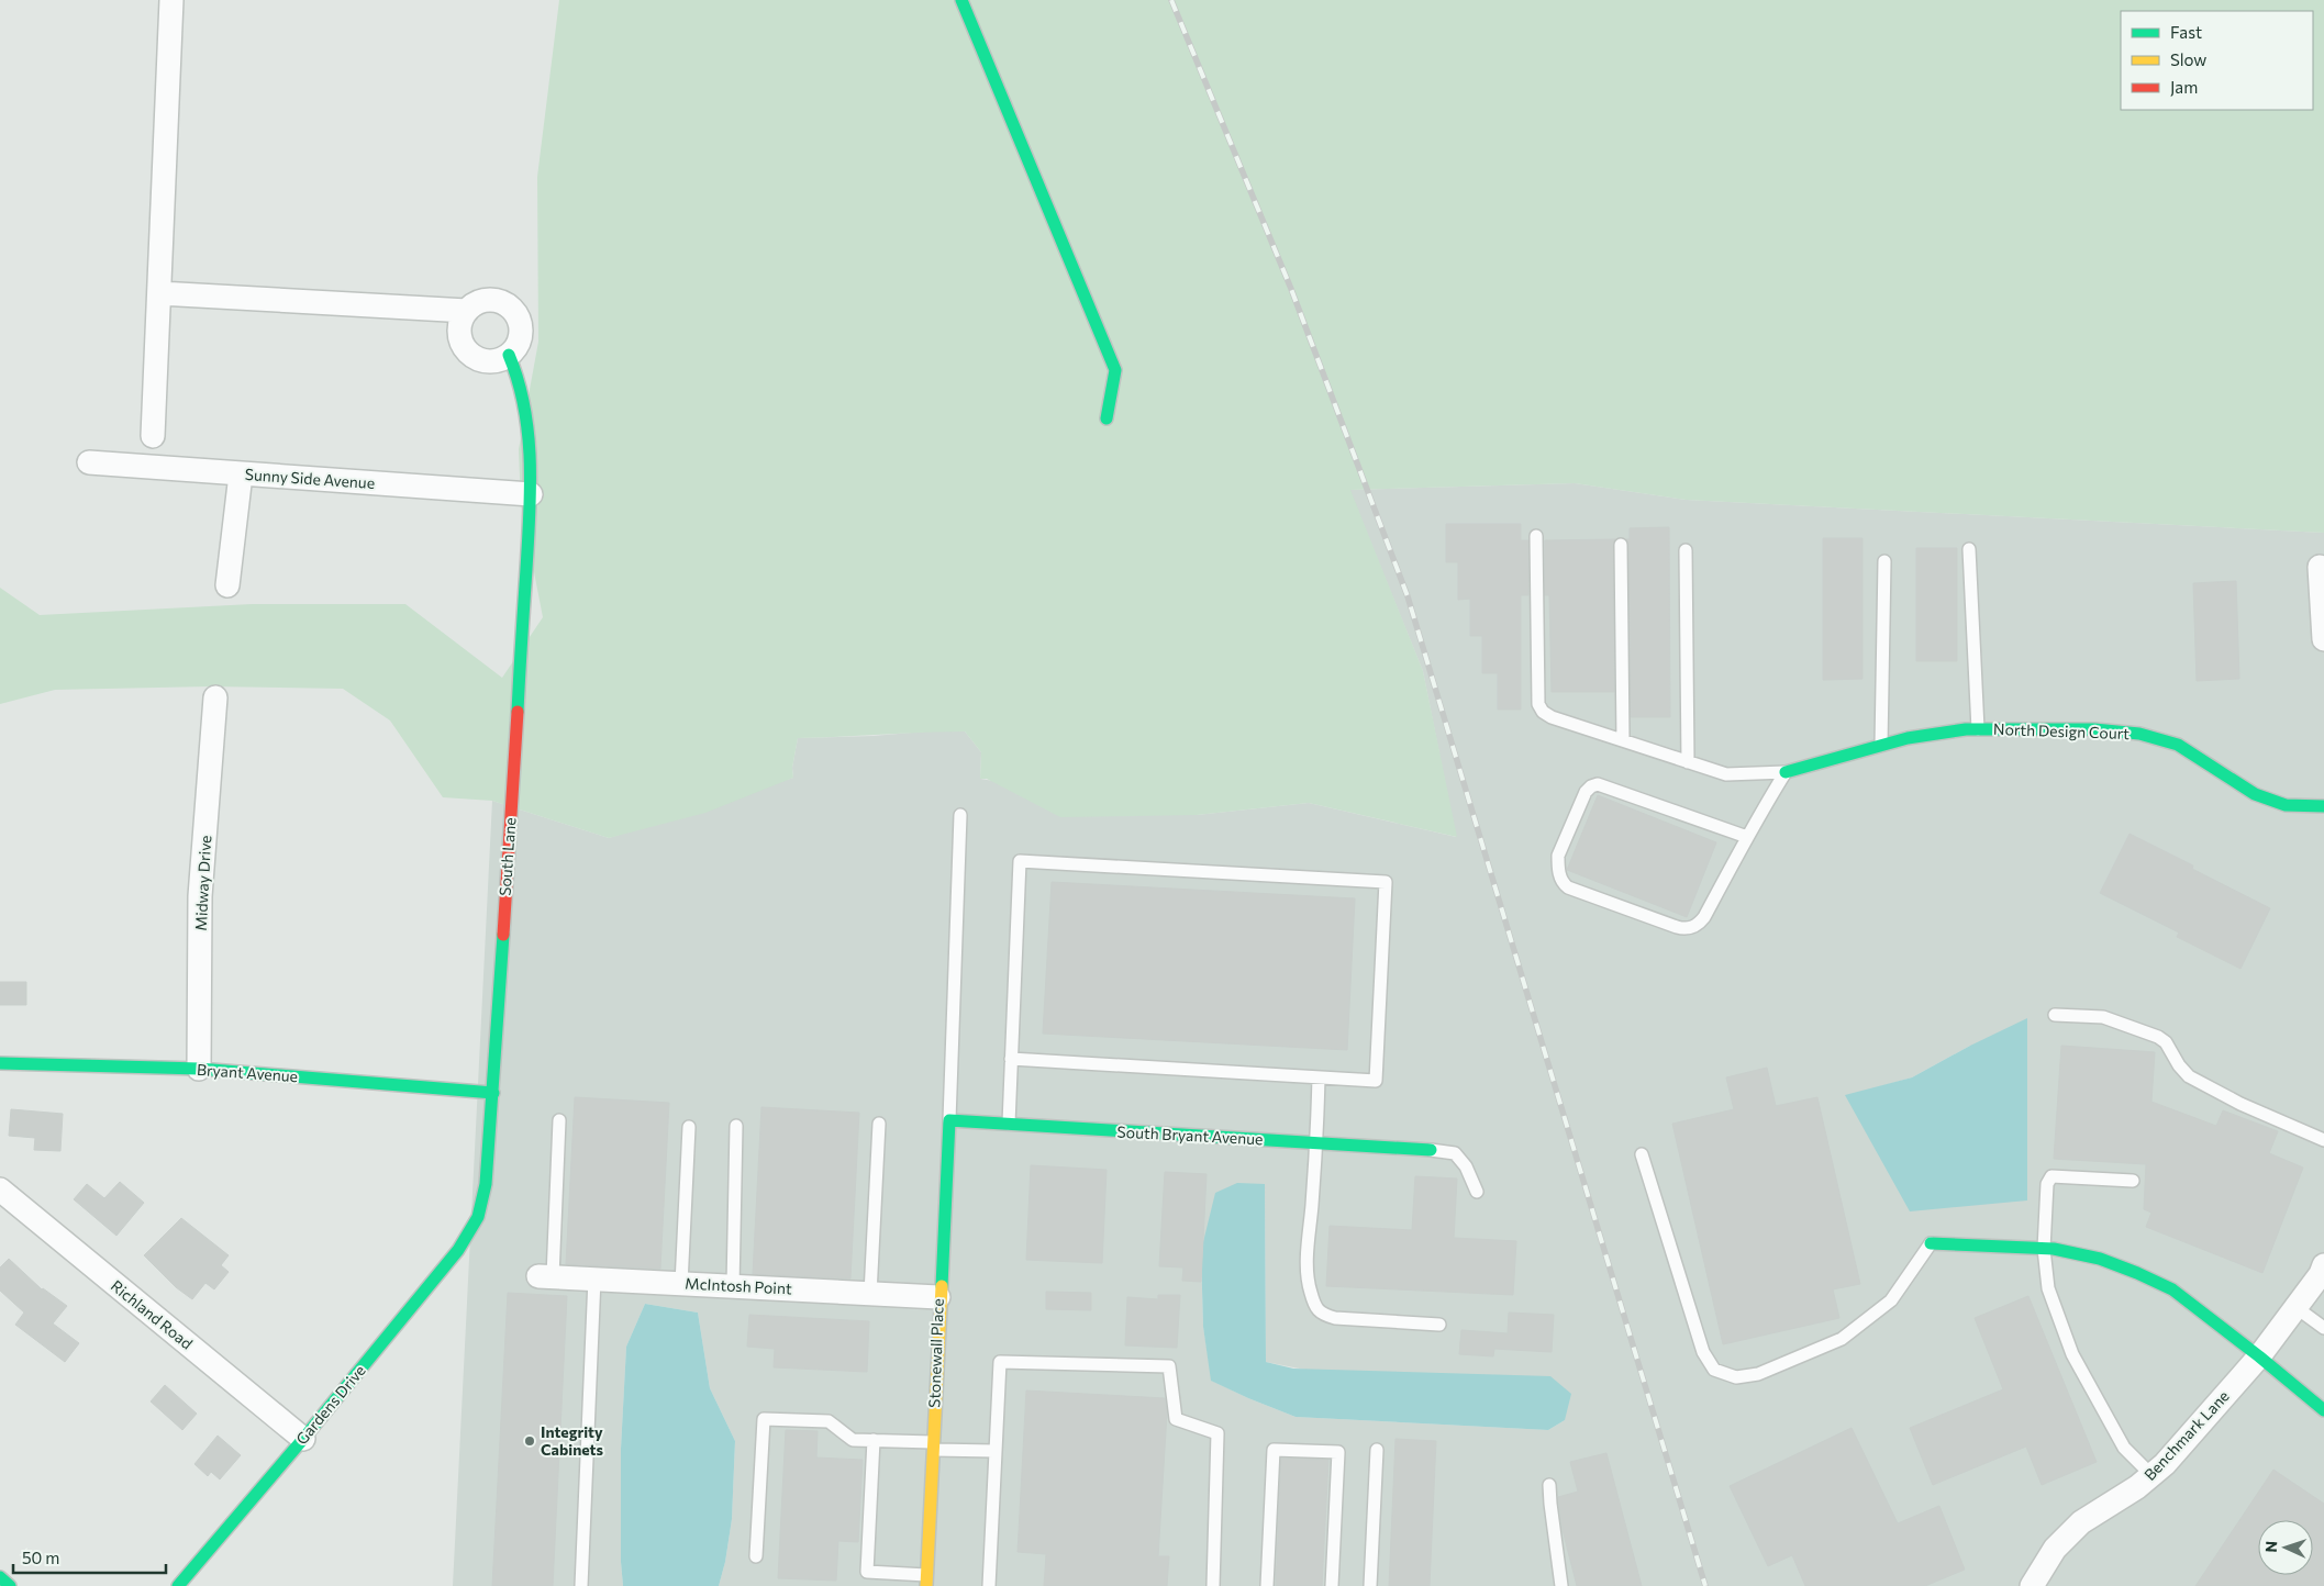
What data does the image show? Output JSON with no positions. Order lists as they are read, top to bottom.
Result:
{
  "streets": {
    "street": [
      "Sunny Side Avenue",
      "North Design Court",
      "South Lane",
      "Midway Drive",
      "Bryant Avenue",
      "South Bryant Avenue",
      "McIntosh Point",
      "Richland Road",
      "Stonewall Place",
      "Gardens Drive",
      "Benchmark Lane"
    ]
  },
  "crossings": [
    ["Sunny Side Avenue", "South Lane"],
    ["South Lane", "Bryant Avenue"],
    ["South Lane", "Gardens Drive"],
    ["Midway Drive", "Bryant Avenue"],
    ["South Bryant Avenue", "Stonewall Place"],
    ["McIntosh Point", "Stonewall Place"],
    ["Richland Road", "Gardens Drive"]
  ],
  "places": ["Integrity Cabinets"],
  "legend": ["Fast", "Slow", "Jam"],
  "scale_bar": "50 m",
  "north": "left"
}
